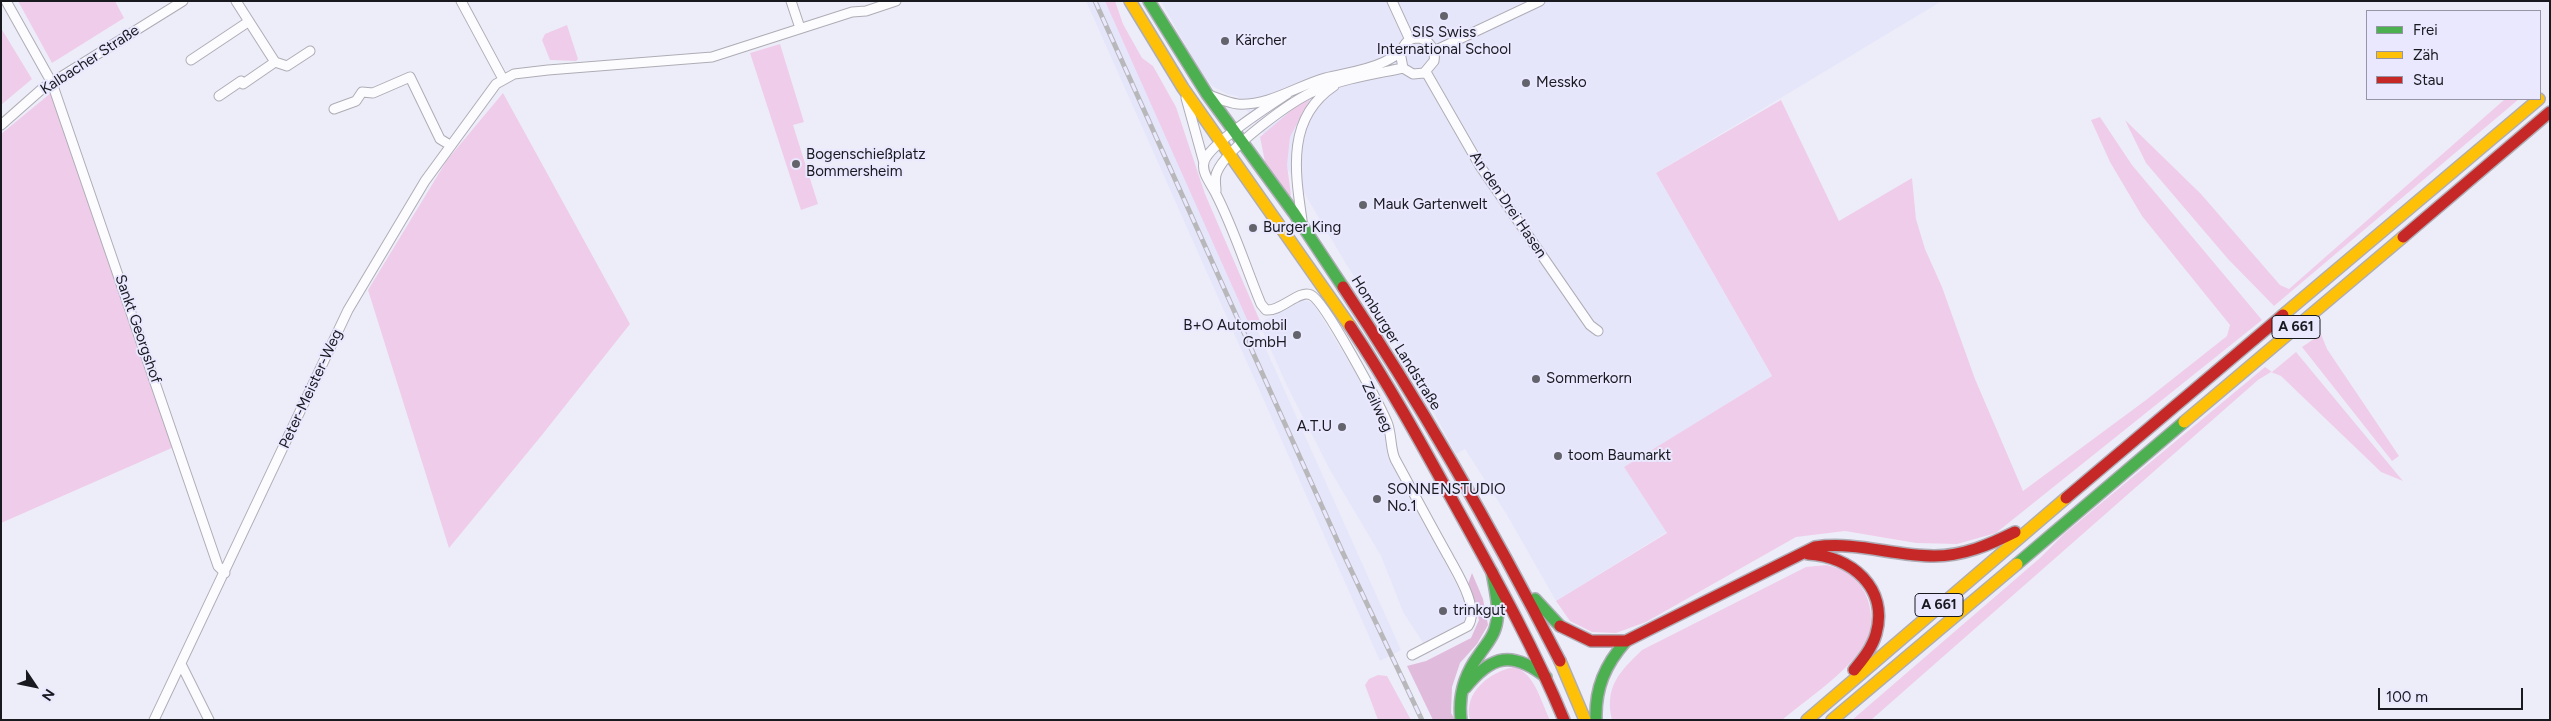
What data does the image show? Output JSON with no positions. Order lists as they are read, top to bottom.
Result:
{
  "streets": {
    "main road": ["A 661", "Homburger Landstraße"],
    "street": [
      "Kalbacher Straße",
      "An den Drei Hasen",
      "Sankt Georgshof",
      "Peter-Meister-Weg",
      "Zeilweg"
    ]
  },
  "crossings": [
    ["Kalbacher Straße", "Sankt Georgshof"],
    ["An den Drei Hasen", "Zeilweg"],
    ["Sankt Georgshof", "Peter-Meister-Weg"],
    ["Homburger Landstraße", "Zeilweg"]
  ],
  "places": [
    "SIS Swiss International School",
    "Kärcher",
    "Messko",
    "Bogenschießplatz Bommersheim",
    "Mauk Gartenwelt",
    "Burger King",
    "B+O Automobil GmbH",
    "Sommerkorn",
    "A.T.U",
    "toom Baumarkt",
    "SONNENSTUDIO No.1",
    "trinkgut"
  ],
  "legend": ["Frei", "Zäh", "Stau"],
  "scale_bar": "100 m",
  "north": "bottom right"
}
